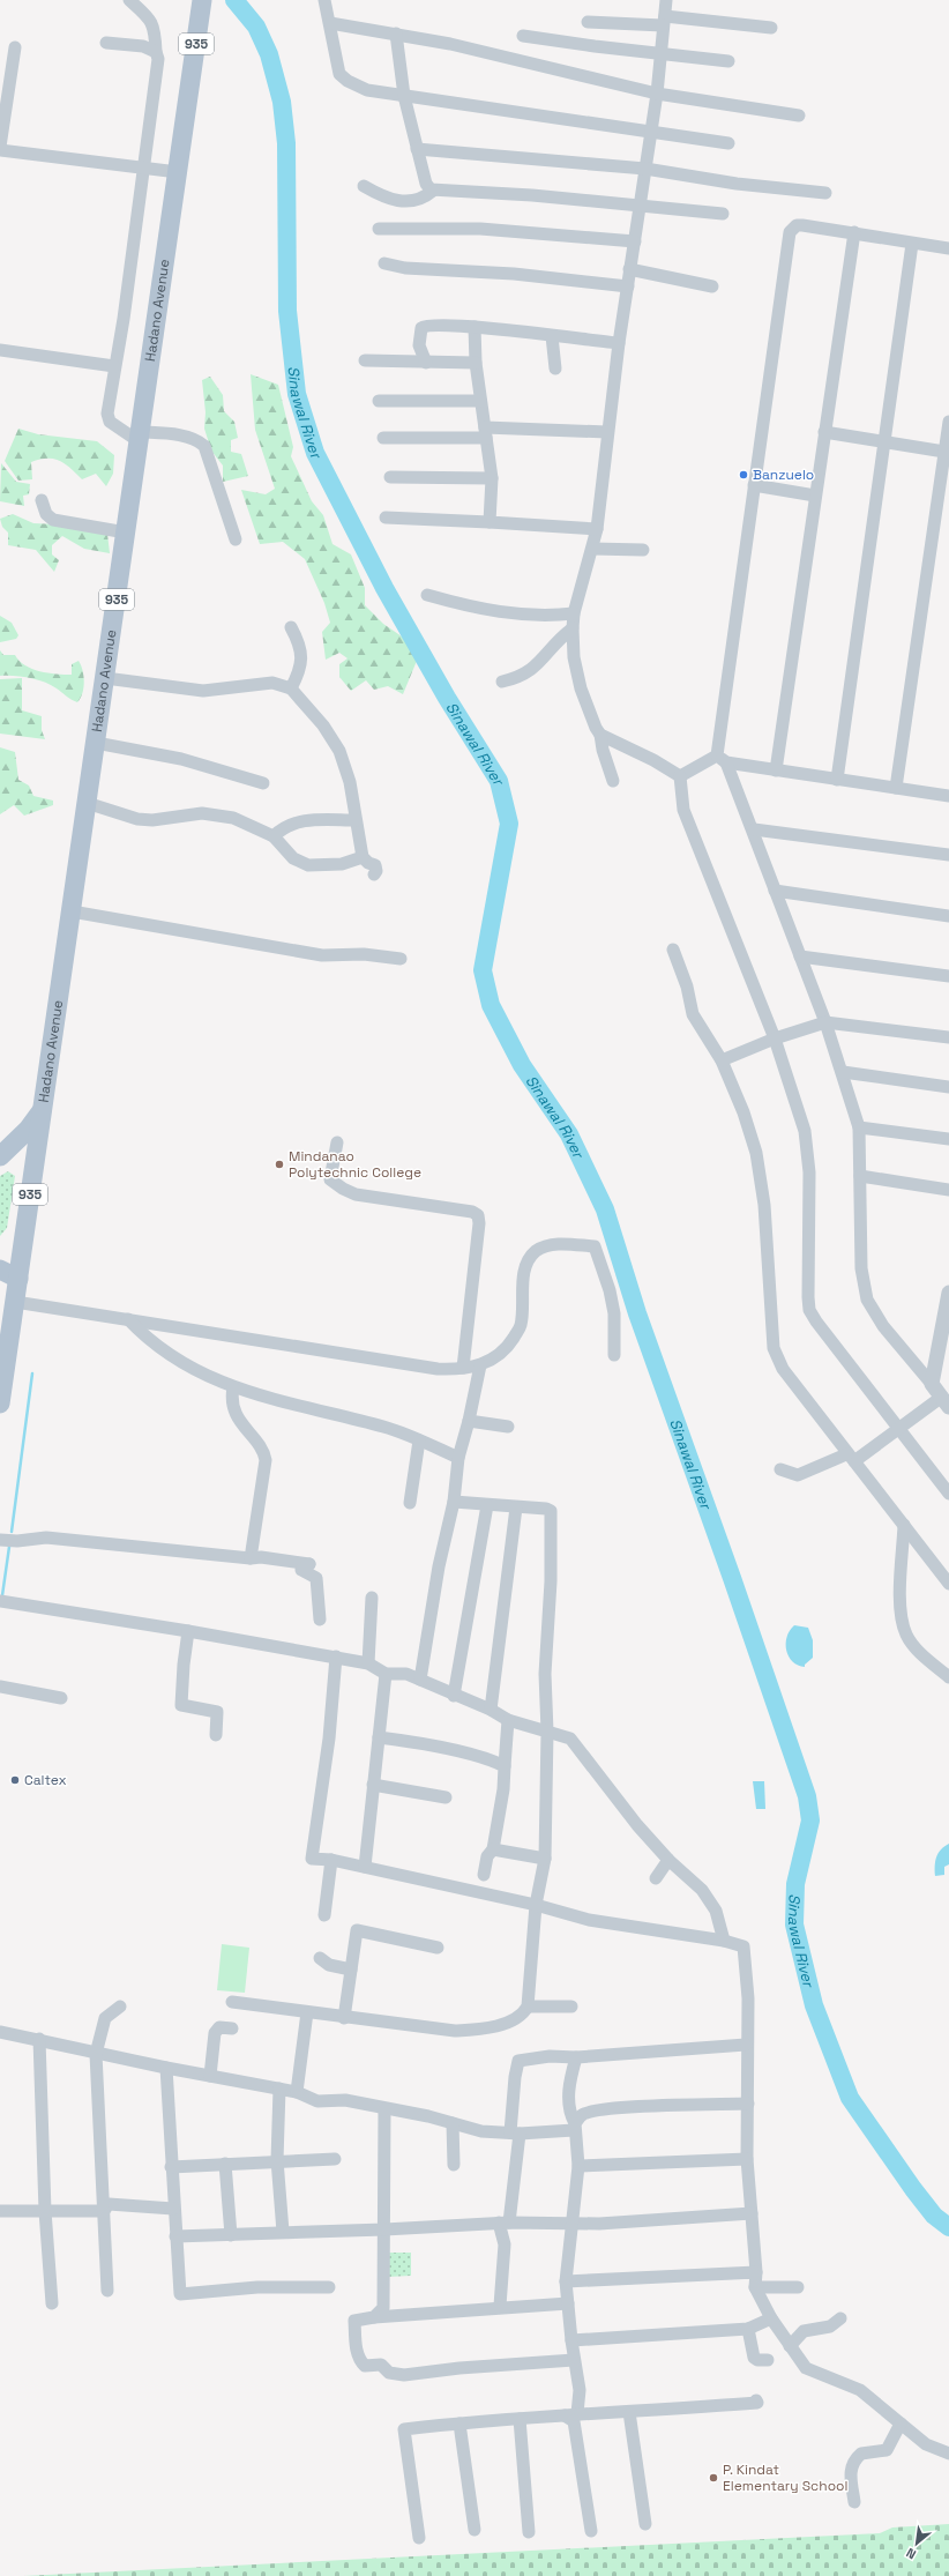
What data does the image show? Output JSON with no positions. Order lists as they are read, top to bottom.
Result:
{
  "streets": {
    "main road": ["935", "Hadano Avenue"]
  },
  "water": ["Sinawal River"],
  "places": [
    "Banzuelo",
    "Mindanao Polytechnic College",
    "Caltex",
    "P. Kindat Elementary School"
  ],
  "north": "bottom left"
}
